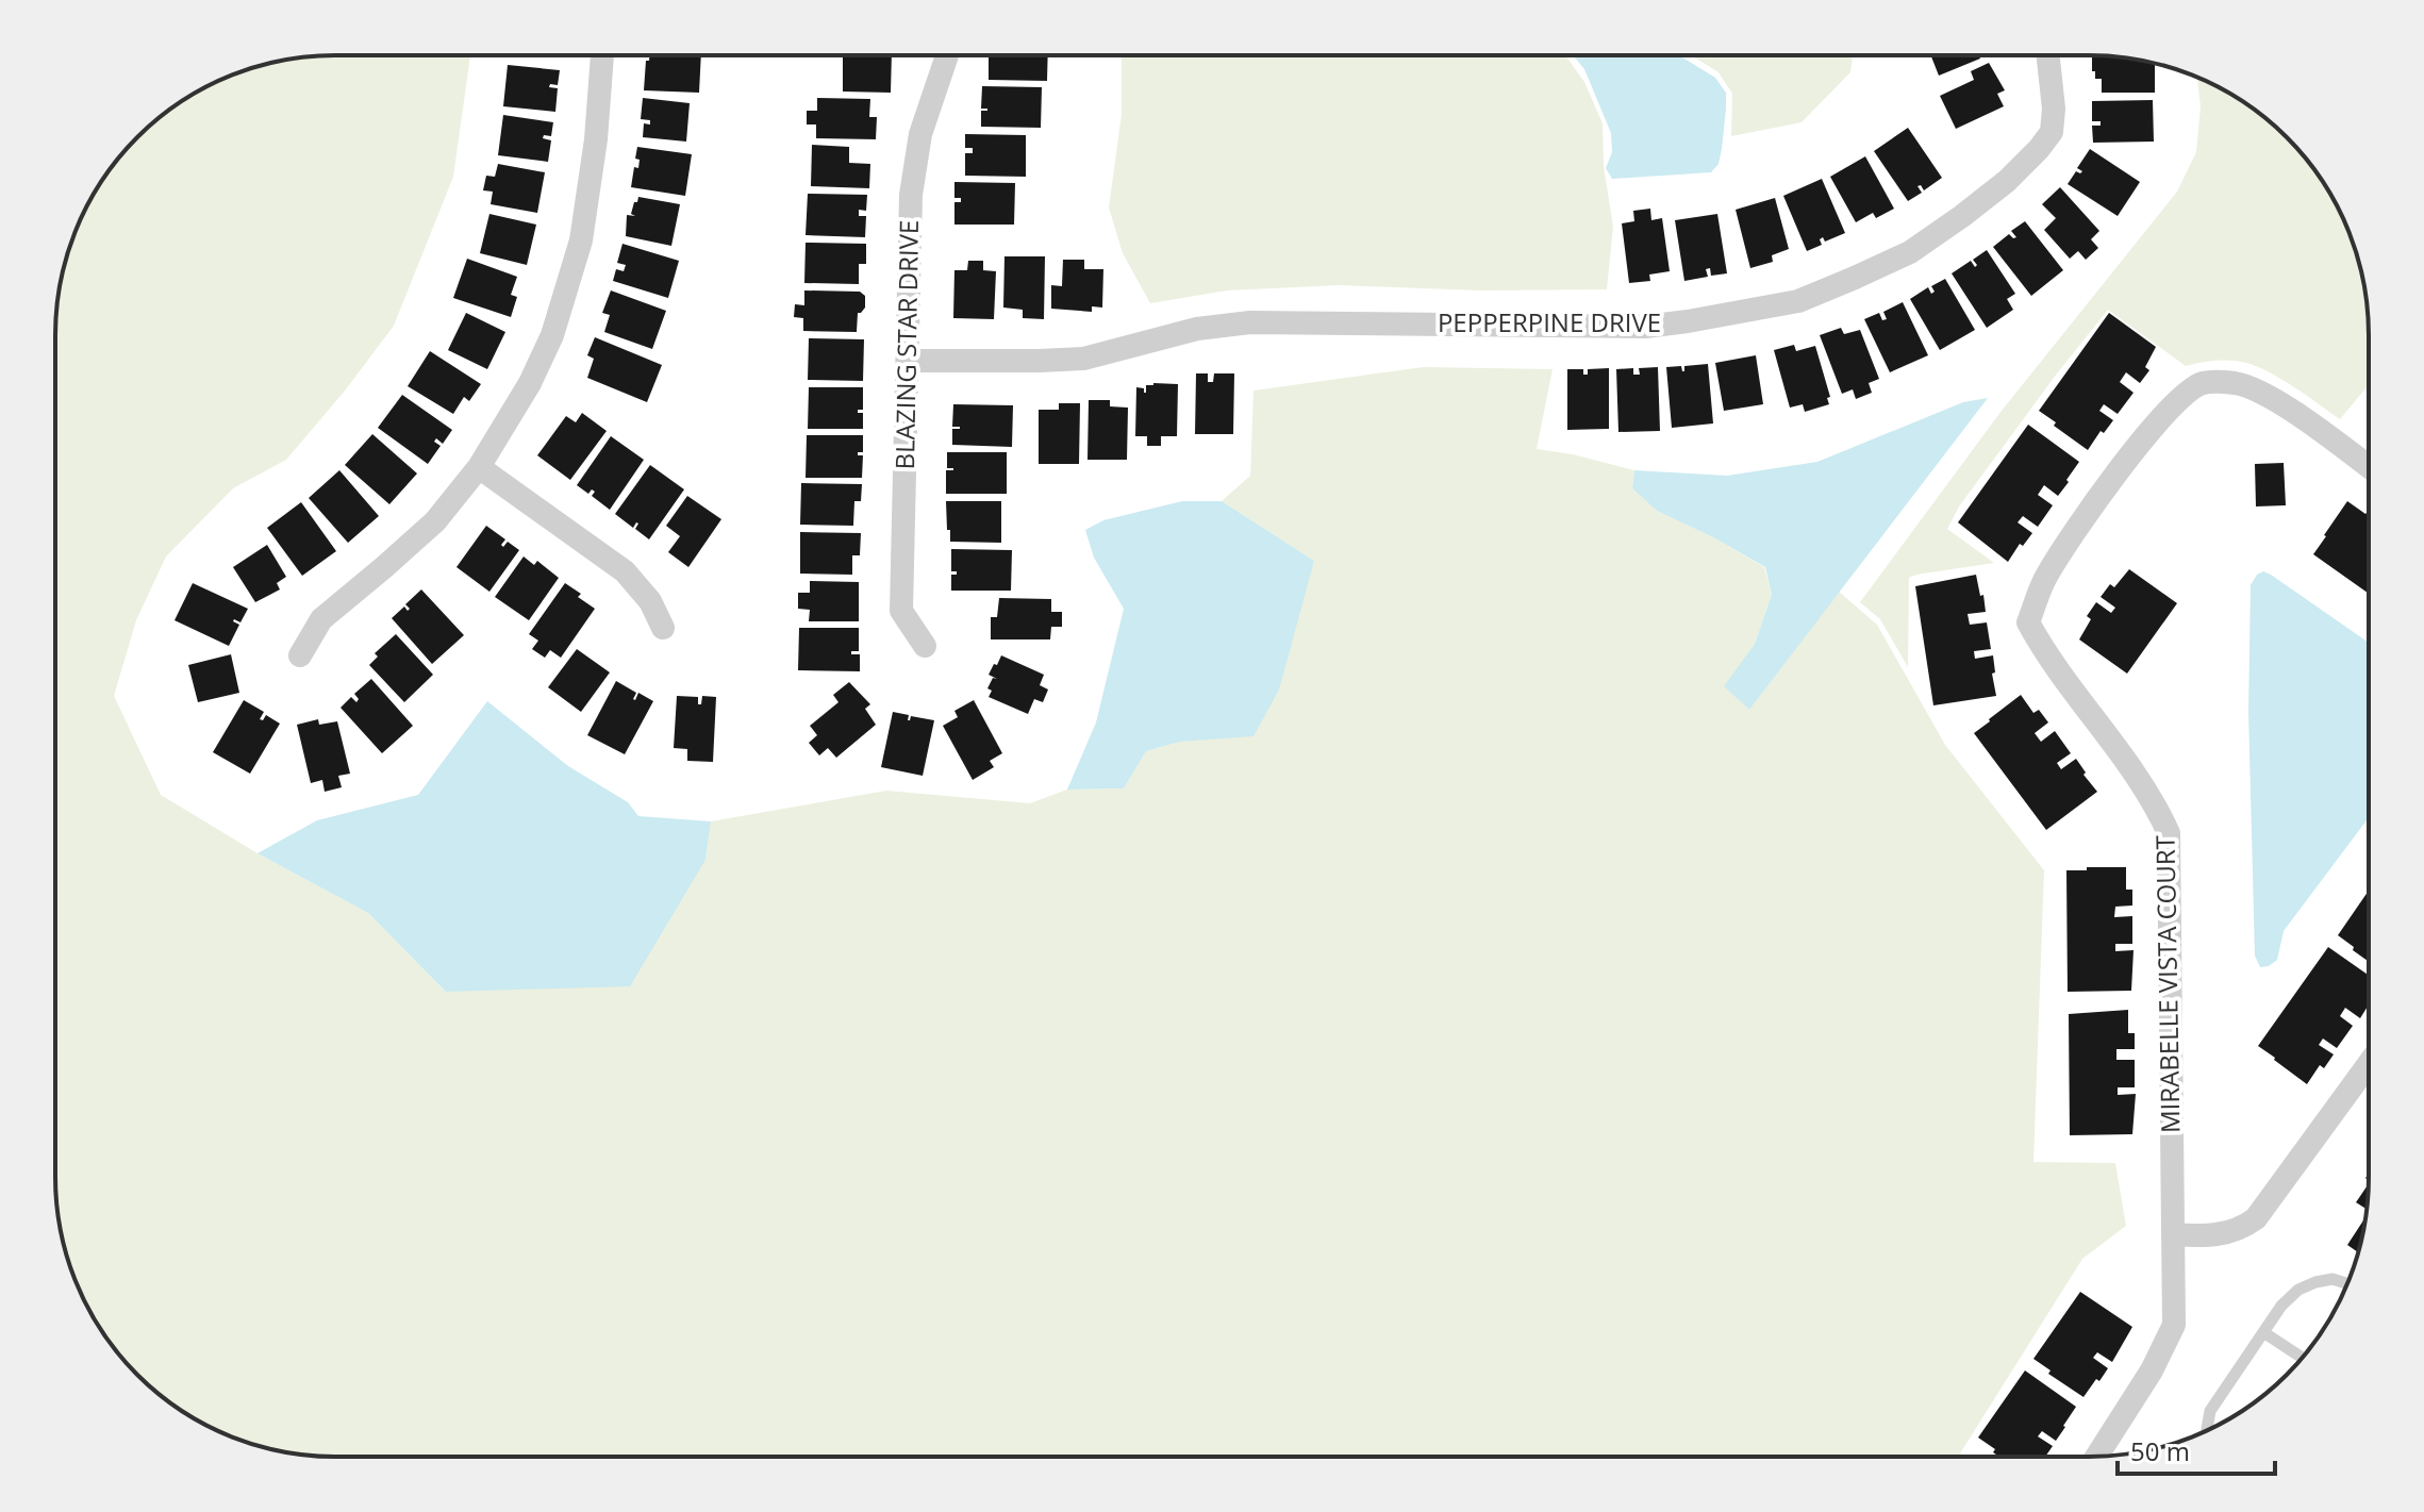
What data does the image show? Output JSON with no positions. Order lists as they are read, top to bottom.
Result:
{
  "streets": {
    "street": ["PEPPERPINE DRIVE", "BLAZING STAR DRIVE", "MIRABELLE VISTA COURT"]
  },
  "crossings": [
    ["PEPPERPINE DRIVE", "BLAZING STAR DRIVE"]
  ],
  "scale_bar": "50 m"
}
